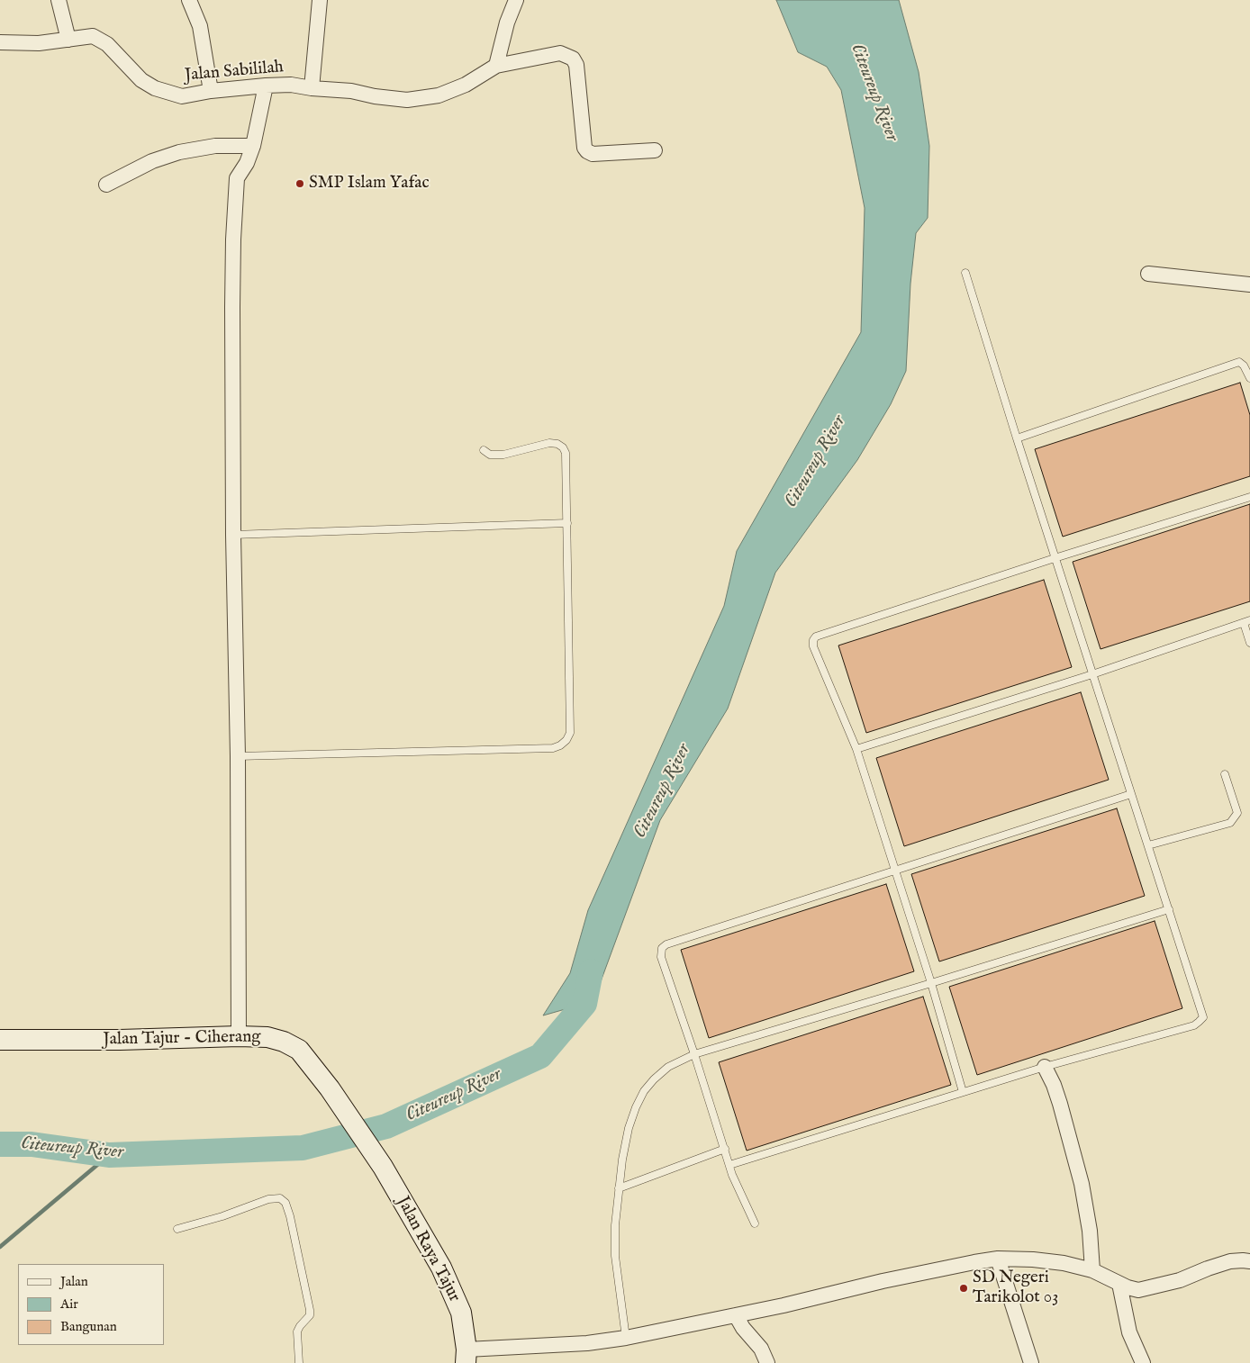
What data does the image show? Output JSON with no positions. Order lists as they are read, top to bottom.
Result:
{
  "streets": {
    "main road": ["Jalan Tajur - Ciherang", "Jalan Raya Tajur"],
    "street": ["Jalan Sabililah"]
  },
  "crossings": [
    ["Jalan Tajur - Ciherang", "Jalan Raya Tajur"]
  ],
  "water": ["Citeureup River"],
  "places": ["SMP Islam Yafac", "SD Negeri Tarikolot 03"],
  "legend": ["Jalan", "Air", "Bangunan"]
}
